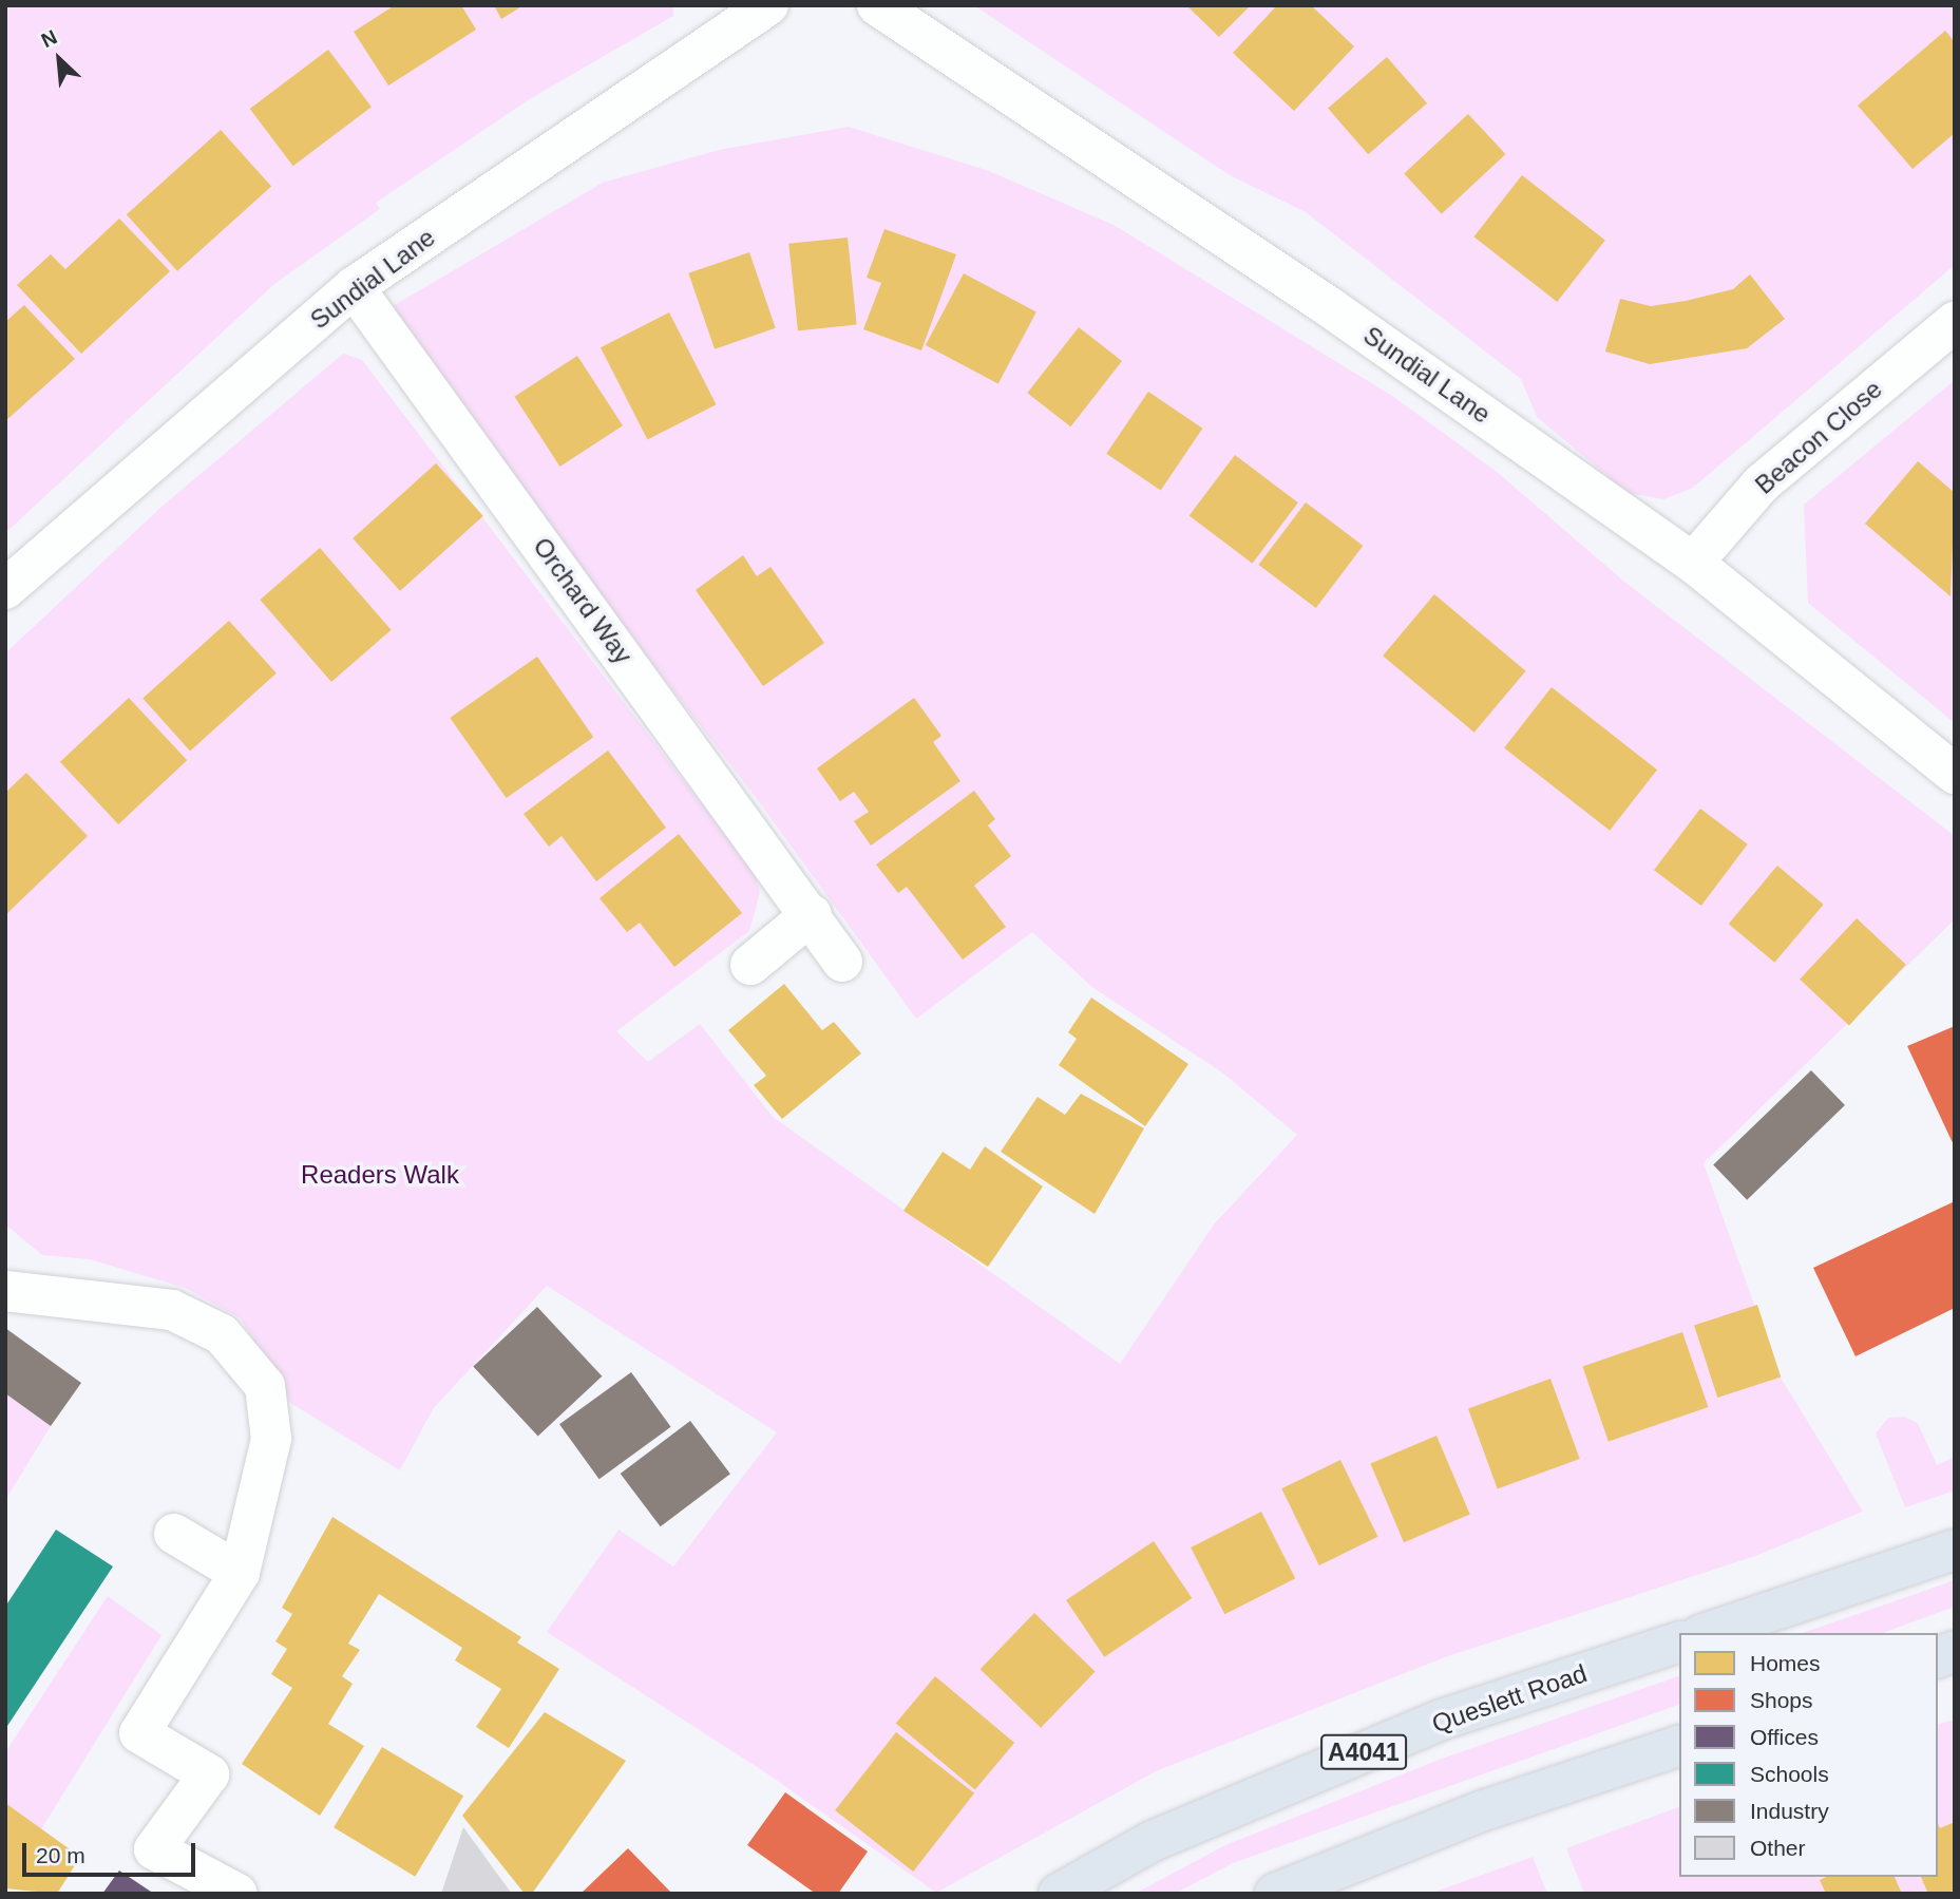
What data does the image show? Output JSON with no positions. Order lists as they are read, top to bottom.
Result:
{
  "streets": {
    "highway": ["Queslett Road", "A4041"],
    "street": ["Sundial Lane", "Beacon Close", "Orchard Way"]
  },
  "crossings": [
    ["Sundial Lane", "Beacon Close"],
    ["Sundial Lane", "Orchard Way"]
  ],
  "parks": ["Readers Walk"],
  "legend": [
    "Homes",
    "Shops",
    "Offices",
    "Schools",
    "Industry",
    "Other"
  ],
  "scale_bar": "20 m",
  "north": "top left"
}
